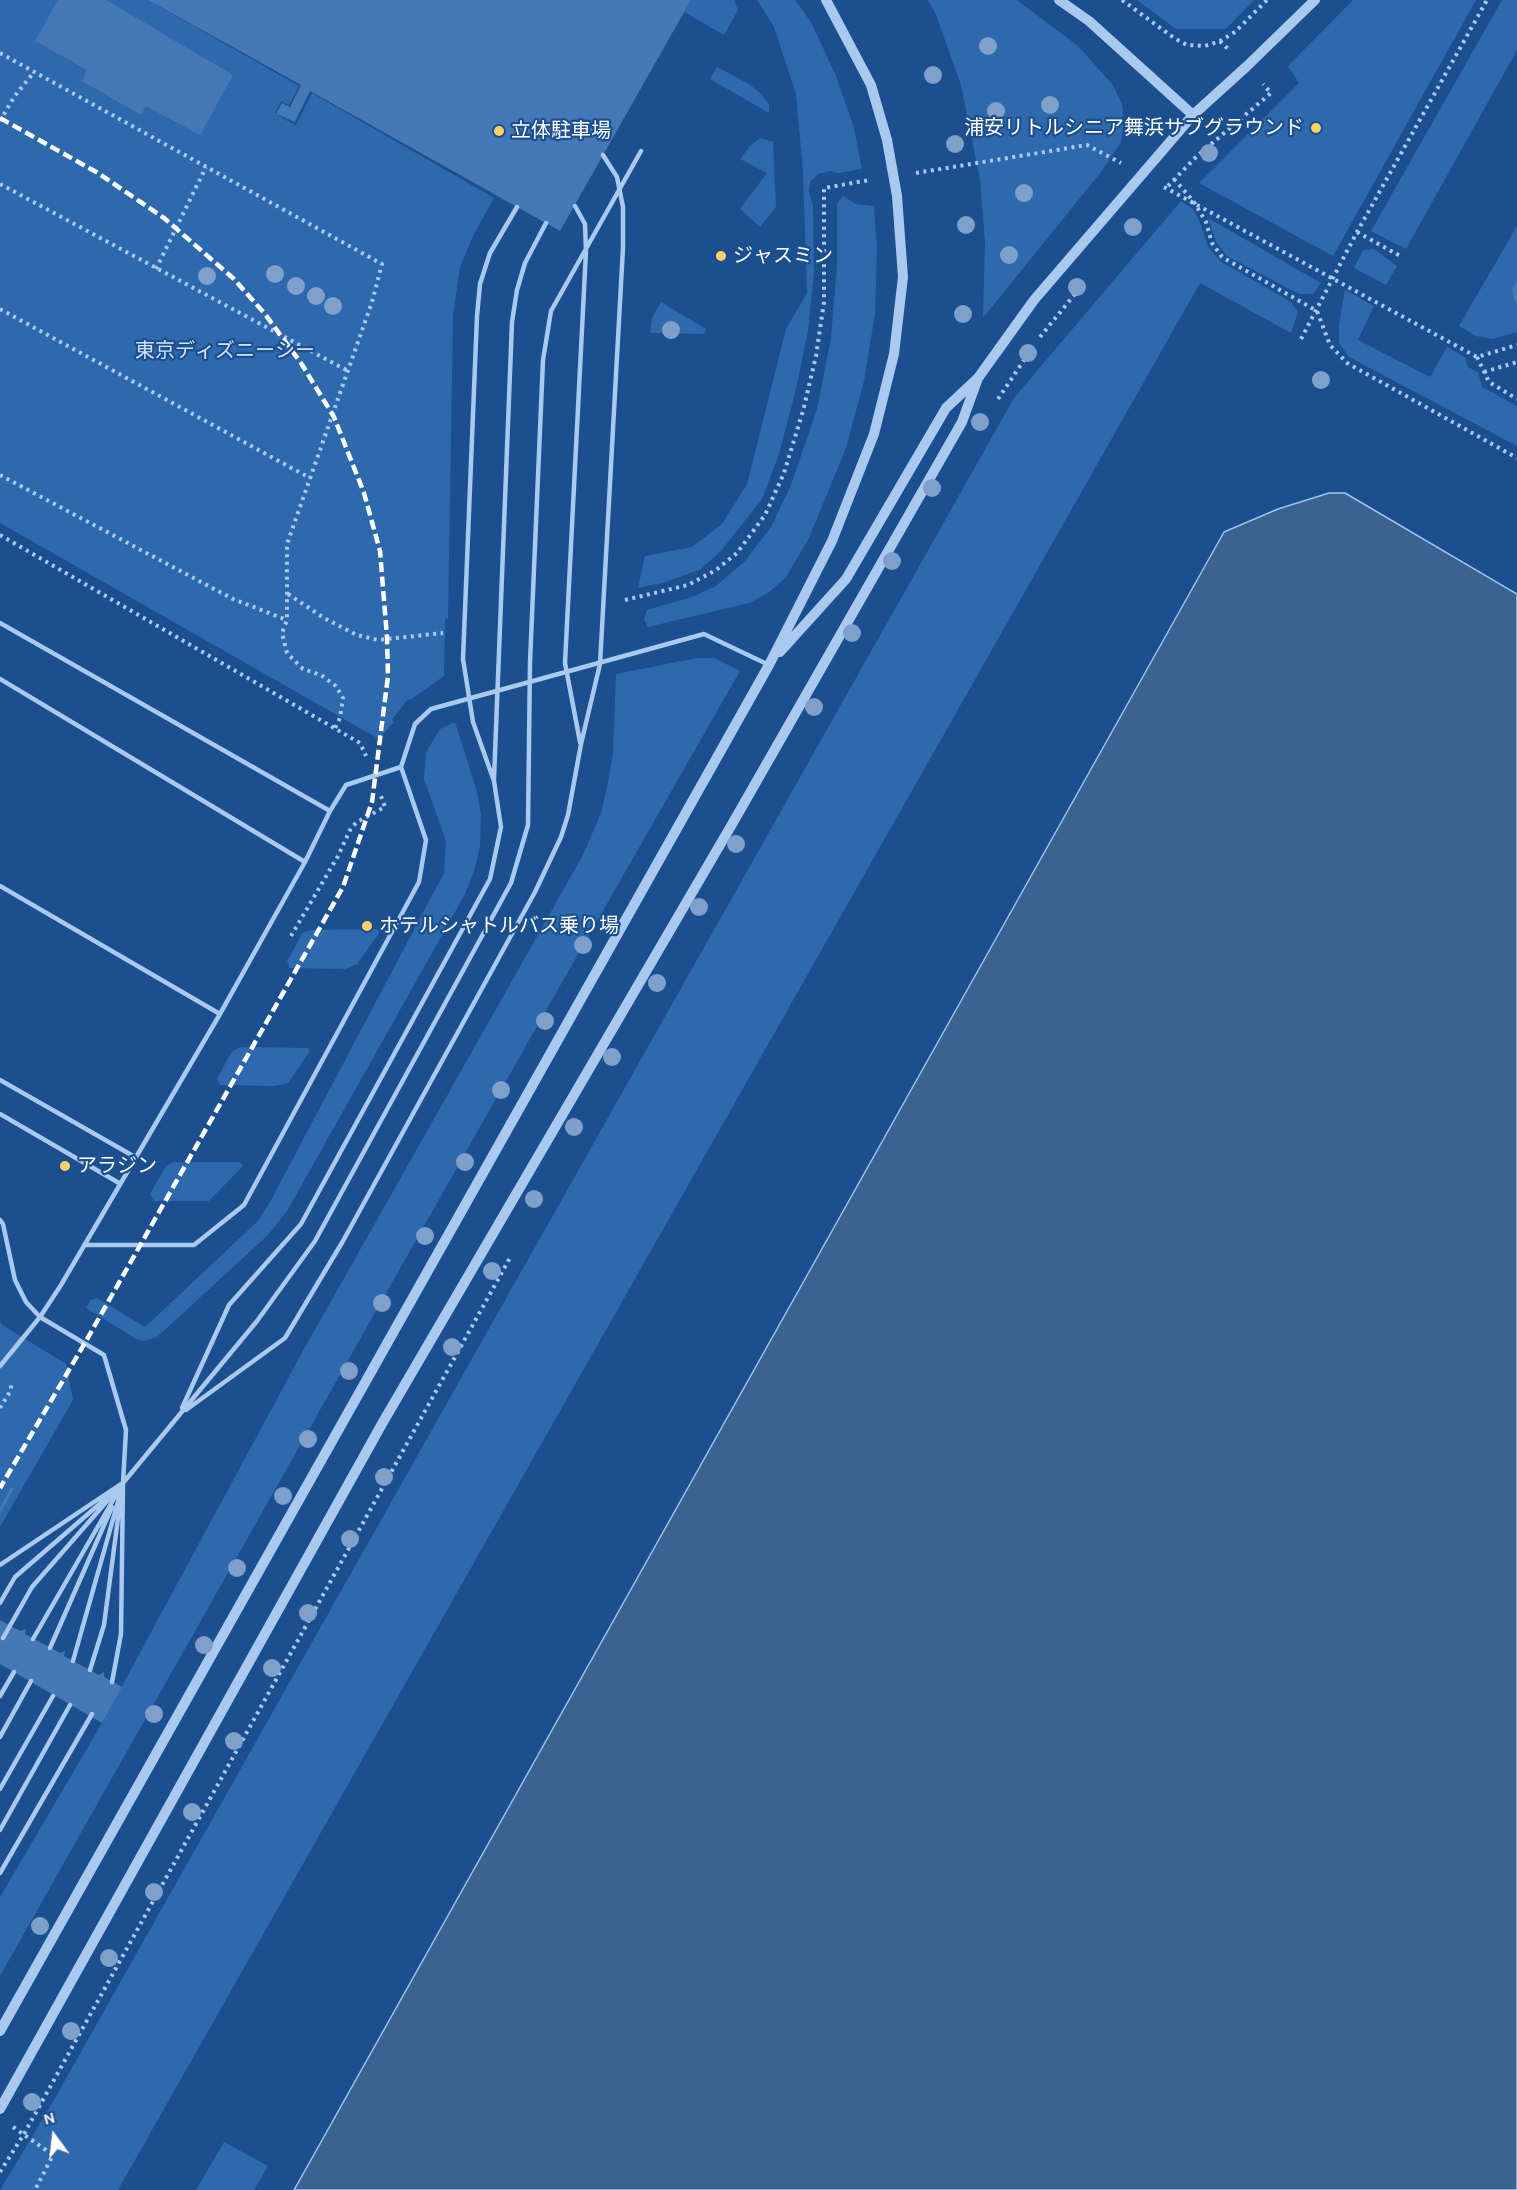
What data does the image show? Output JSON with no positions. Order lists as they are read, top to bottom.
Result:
{
  "parks": ["東京ディズニーシー"],
  "places": [
    "浦安リトルシニア舞浜サブグラウンド",
    "立体駐車場",
    "ジャスミン",
    "ホテルシャトルバス乗り場",
    "アラジン"
  ],
  "north": "top"
}
